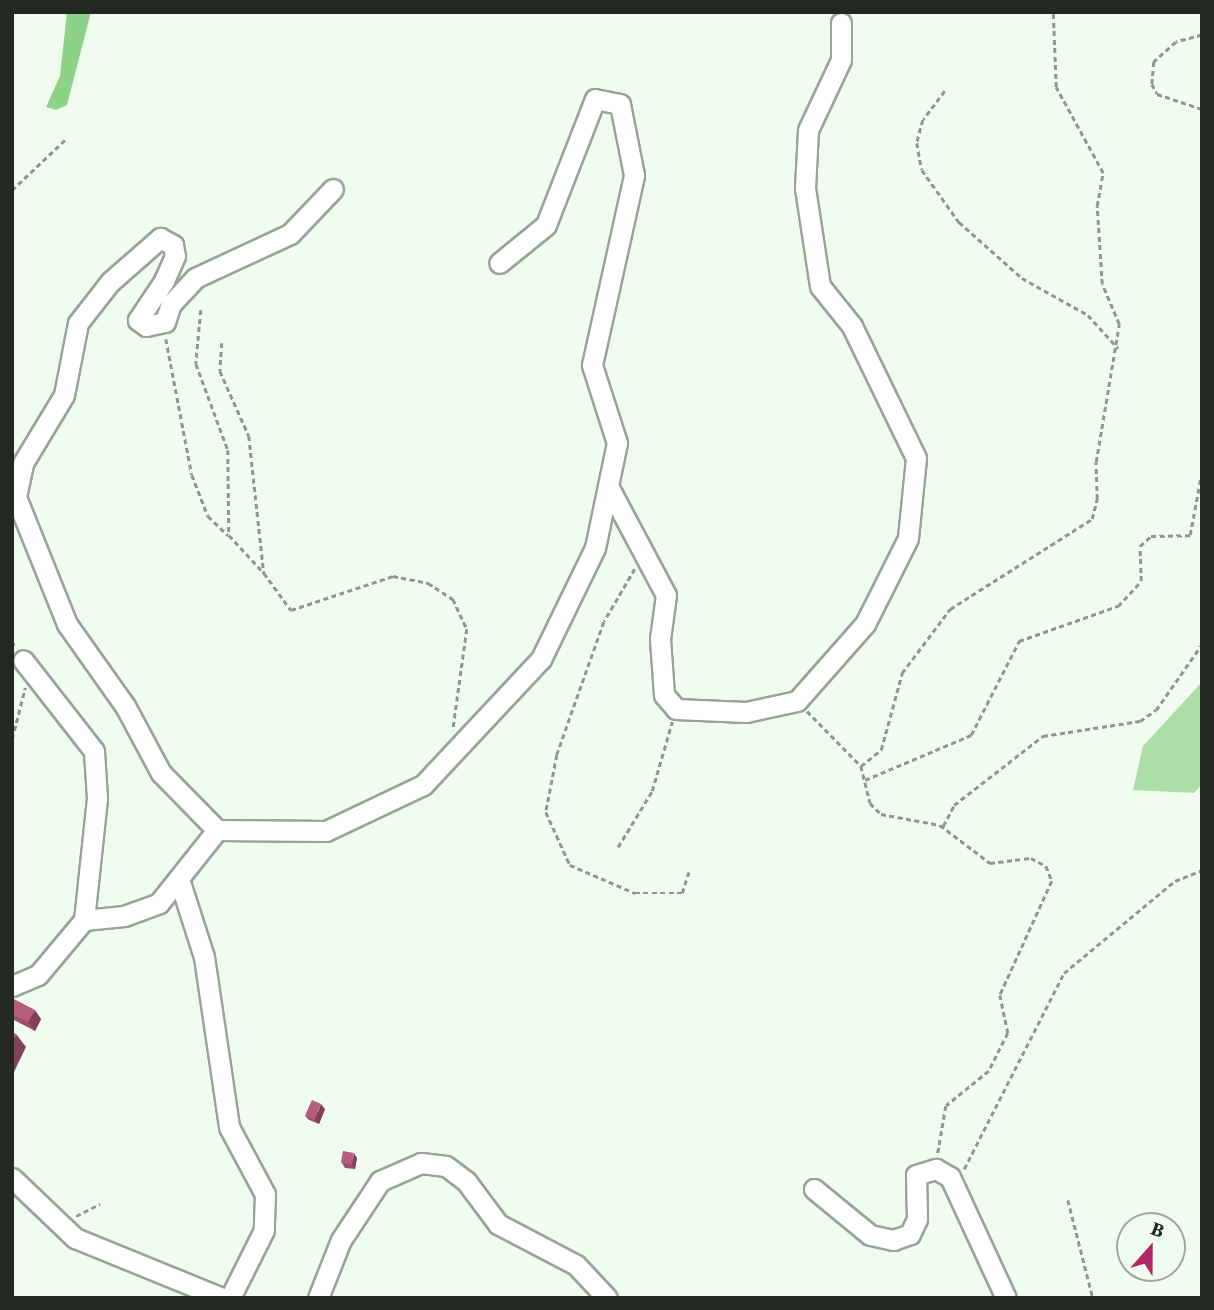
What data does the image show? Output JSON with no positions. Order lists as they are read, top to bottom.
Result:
{
  "north": "top"
}
